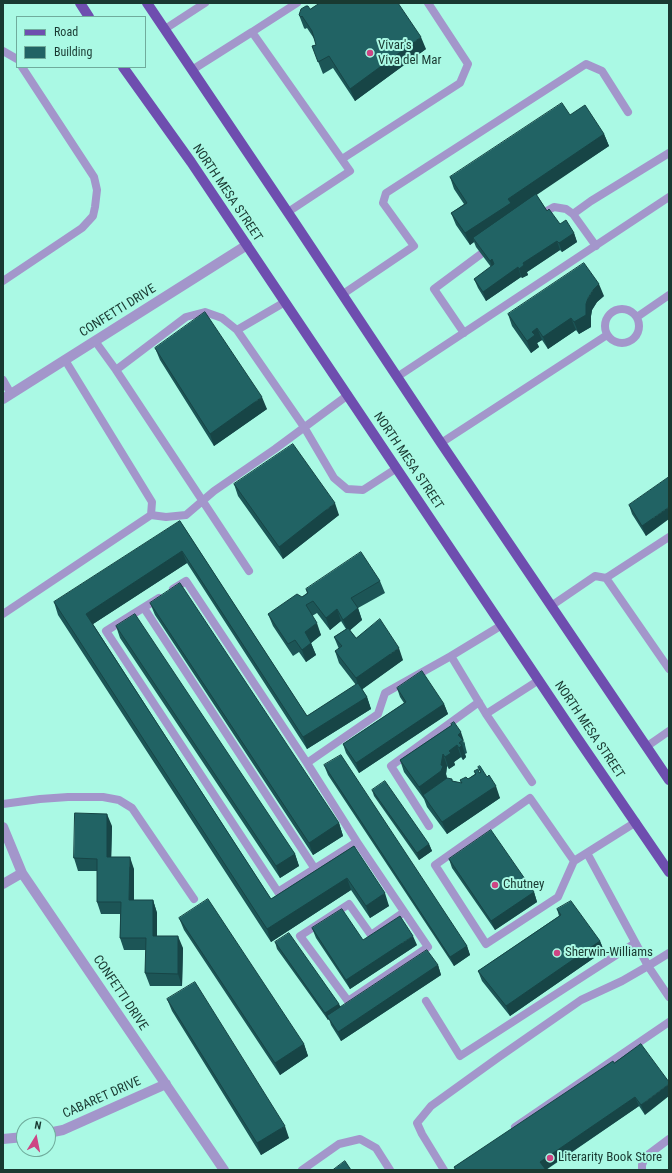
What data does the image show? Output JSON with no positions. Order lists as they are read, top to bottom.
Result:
{
  "streets": {
    "main road": ["NORTH MESA STREET"],
    "street": ["CONFETTI DRIVE", "CABARET DRIVE"]
  },
  "crossings": [
    ["NORTH MESA STREET", "CONFETTI DRIVE"],
    ["CONFETTI DRIVE", "CABARET DRIVE"]
  ],
  "places": [
    "Vivar's Viva del Mar",
    "Chutney",
    "Sherwin-Williams",
    "Literarity Book Store"
  ],
  "legend": ["Road", "Building"],
  "north": "top"
}
